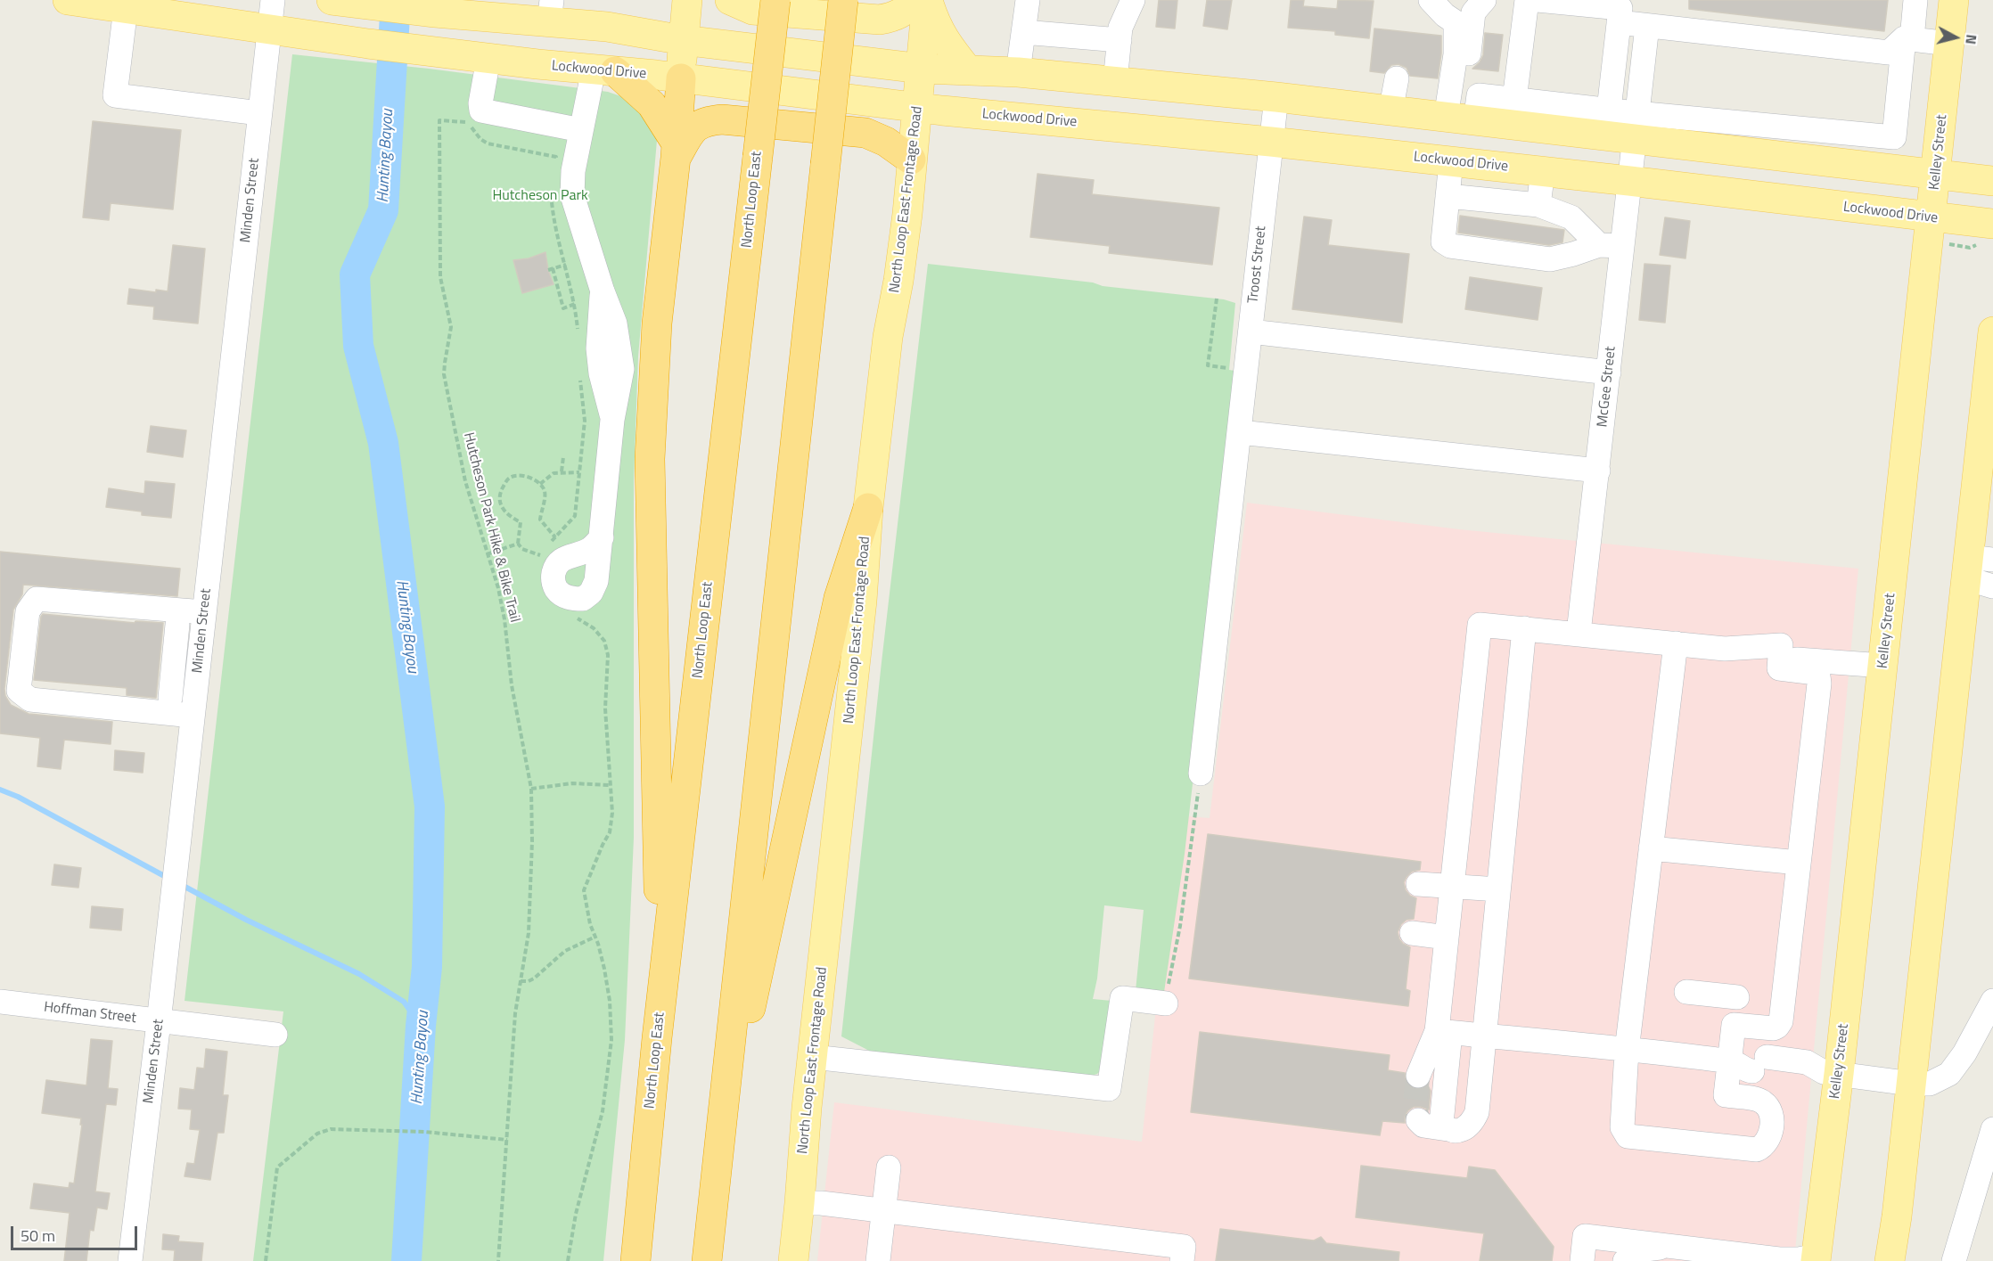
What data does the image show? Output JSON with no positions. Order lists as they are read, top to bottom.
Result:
{
  "streets": {
    "highway": ["North Loop East"],
    "main road": ["Lockwood Drive", "Kelley Street", "North Loop East Frontage Road"],
    "street": [
      "Minden Street",
      "Troost Street",
      "McGee Street",
      "Hoffman Street"
    ],
    "path": ["Hutcheson Park Hike & Bike Trail"]
  },
  "crossings": [
    ["Lockwood Drive", "Kelley Street"],
    ["Lockwood Drive", "North Loop East Frontage Road"],
    ["Lockwood Drive", "Minden Street"],
    ["Lockwood Drive", "Troost Street"],
    ["Lockwood Drive", "McGee Street"],
    ["Minden Street", "Hoffman Street"]
  ],
  "water": ["Hunting Bayou"],
  "parks": ["Hutcheson Park"],
  "scale_bar": "50 m",
  "north": "right"
}
